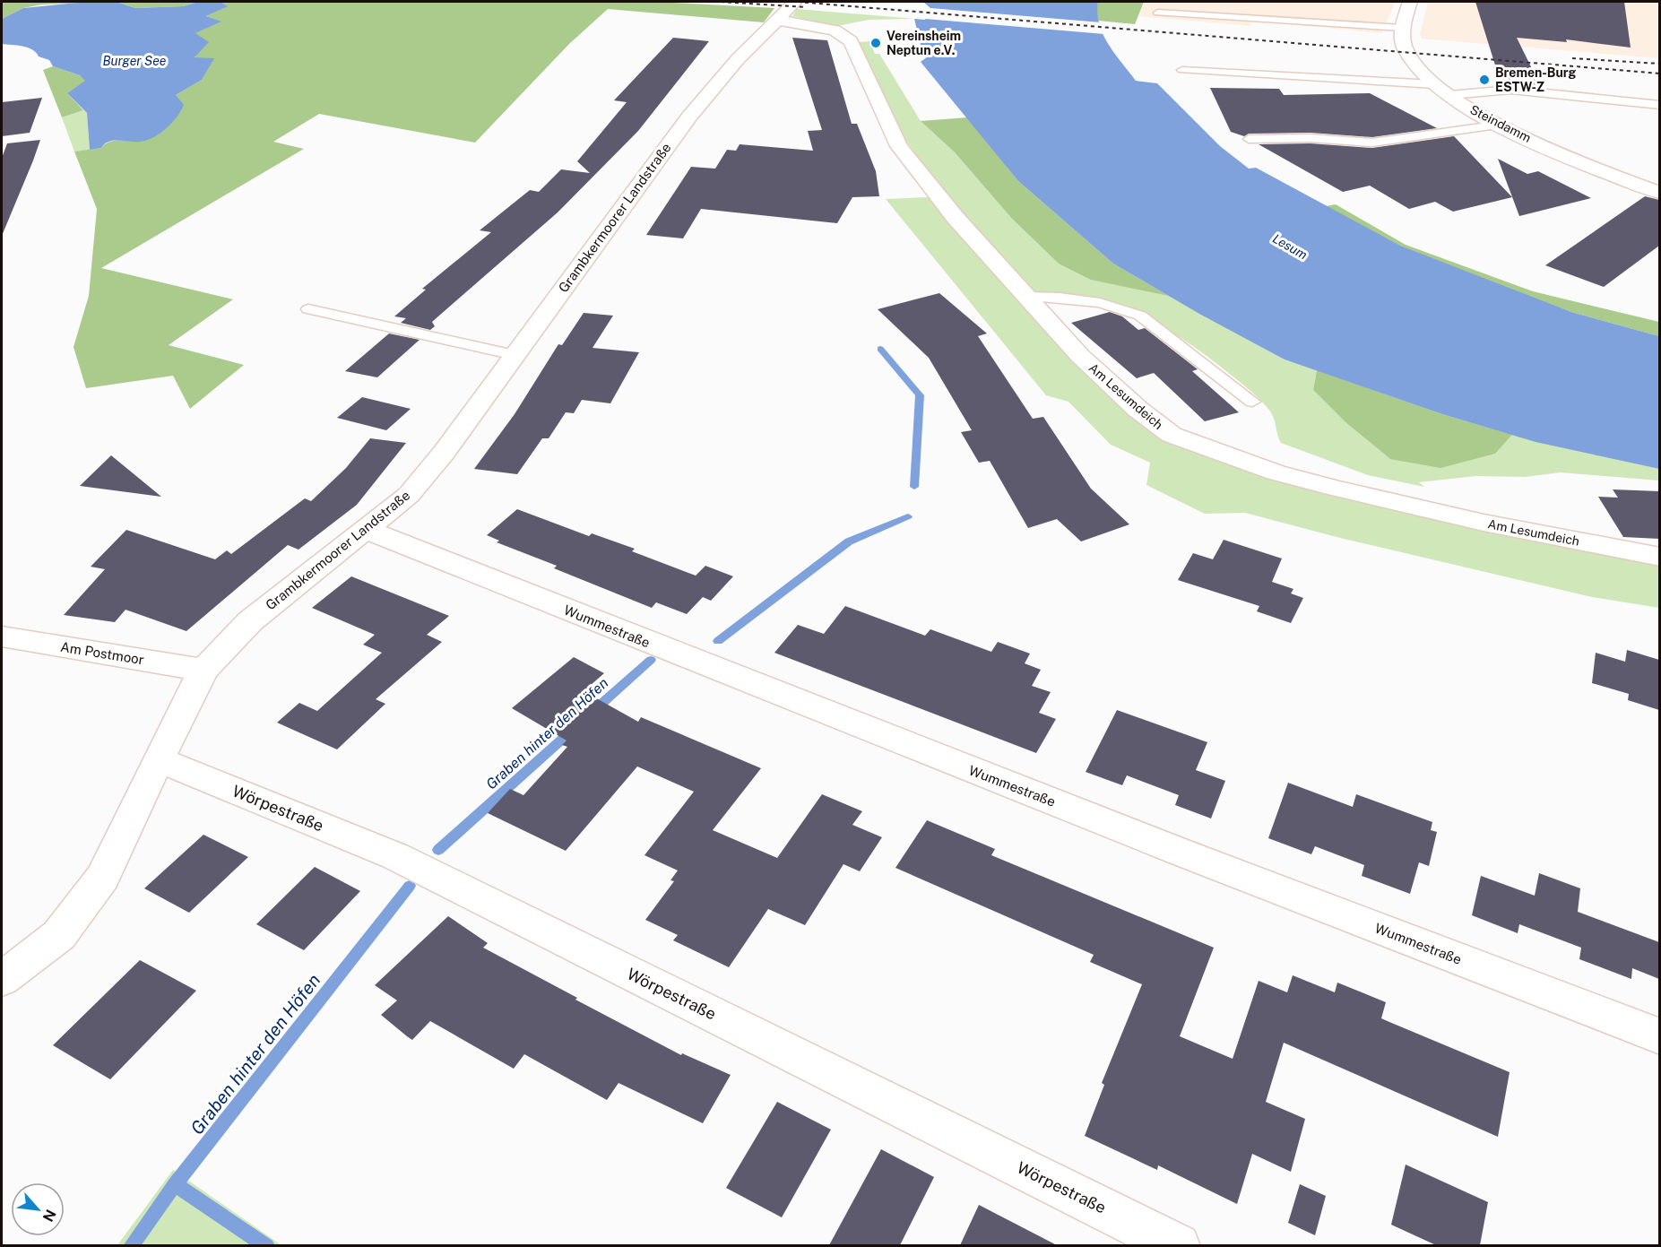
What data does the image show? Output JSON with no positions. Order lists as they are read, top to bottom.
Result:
{
  "streets": {
    "street": [
      "Steindamm",
      "Grambkermoorer Landstraße",
      "Am Lesumdeich",
      "Wummestraße",
      "Am Postmoor",
      "Wörpestraße"
    ]
  },
  "crossings": [
    ["Grambkermoorer Landstraße", "Am Lesumdeich"],
    ["Grambkermoorer Landstraße", "Wummestraße"],
    ["Grambkermoorer Landstraße", "Am Postmoor"],
    ["Grambkermoorer Landstraße", "Wörpestraße"]
  ],
  "water": ["Burger See", "Lesum", "Graben hinter den Höfen"],
  "places": ["Vereinsheim Neptun e.V.", "Bremen-Burg ESTW-Z"],
  "north": "bottom right"
}
